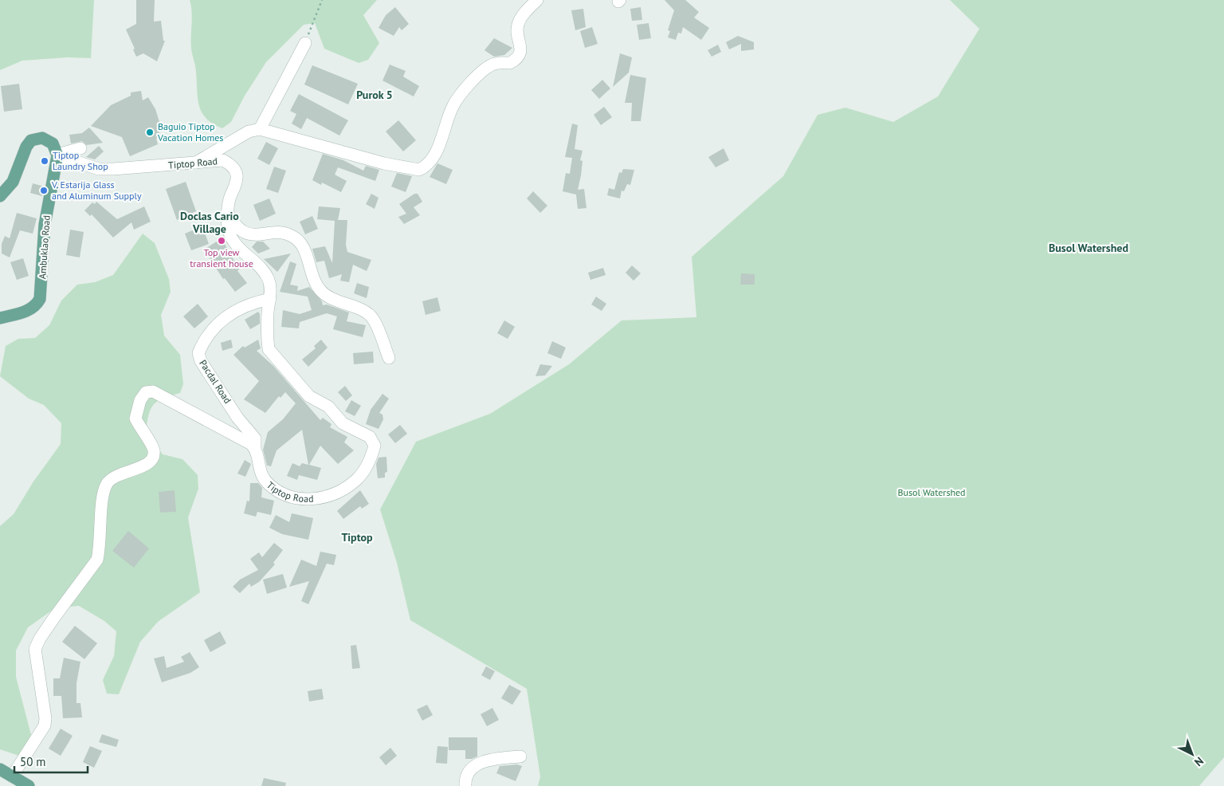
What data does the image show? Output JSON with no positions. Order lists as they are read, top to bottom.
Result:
{
  "streets": {
    "main road": ["Ambuklao Road"],
    "street": ["Tiptop Road", "Pacdal Road"]
  },
  "crossings": [
    ["Tiptop Road", "Ambuklao Road"],
    ["Tiptop Road", "Pacdal Road"]
  ],
  "districts": [
    "Purok 5",
    "Doclas Cario Village",
    "Busol Watershed",
    "Tiptop"
  ],
  "parks": ["Busol Watershed"],
  "places": [
    "Baguio Tiptop Vacation Homes",
    "Tiptop Laundry Shop",
    "V. Estarija Glass and Aluminum Supply",
    "Top view transient house"
  ],
  "scale_bar": "50 m",
  "north": "bottom right"
}
